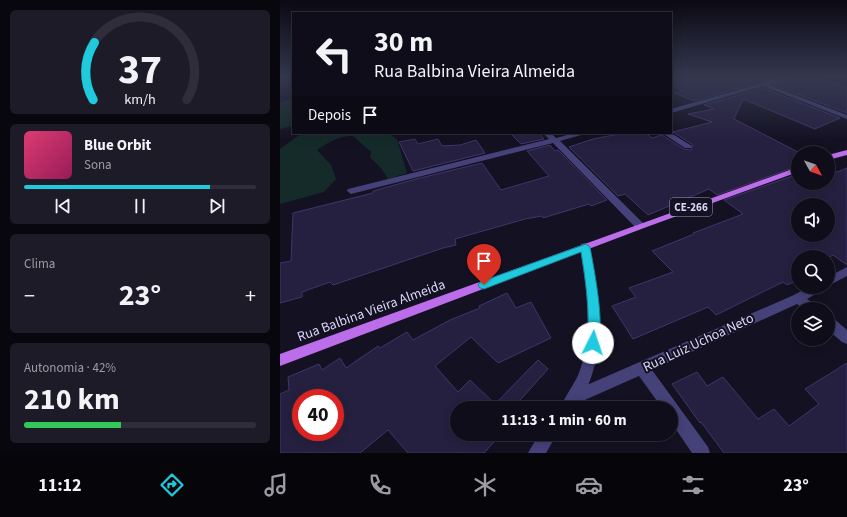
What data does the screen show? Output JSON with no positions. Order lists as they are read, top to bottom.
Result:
{
  "streets": {
    "main road": ["CE-266", "Rua Balbina Vieira Almeida"],
    "street": ["Rua Luiz Uchoa Neto"]
  },
  "crossings": [
    ["CE-266", "Rua Balbina Vieira Almeida"]
  ],
  "north": "bottom right",
  "page": {
    "turn": ["30 m", "Rua Balbina Vieira Almeida"],
    "then": "Depois",
    "song": ["Blue Orbit", "Sona"],
    "tile": [
      "Clima",
      ["Autonomia · 42%", "210 km"]
    ],
    "heat": ["−", "23°", "+"],
    "limit": "40",
    "trip": "11:13 · 1 min · 60 m",
    "tabs": ["11:12", "23°"],
    "gauge": ["37", "km/h"]
  }
}
